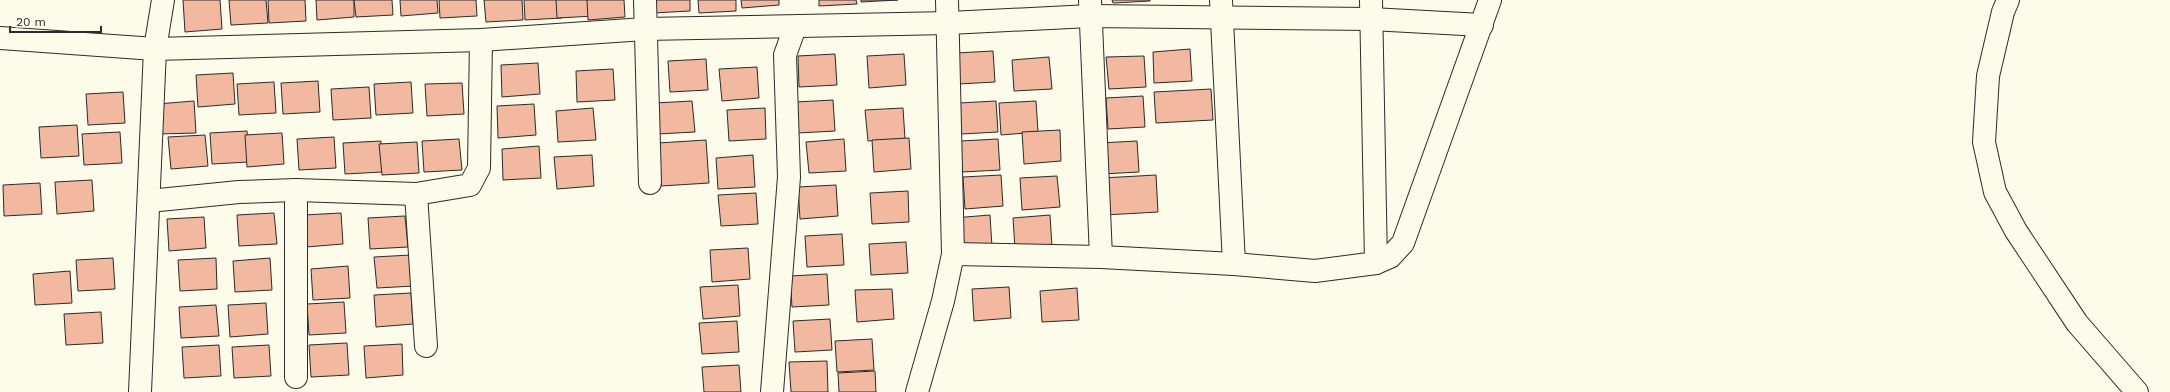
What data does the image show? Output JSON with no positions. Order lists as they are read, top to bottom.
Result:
{
  "scale_bar": "20 m"
}
